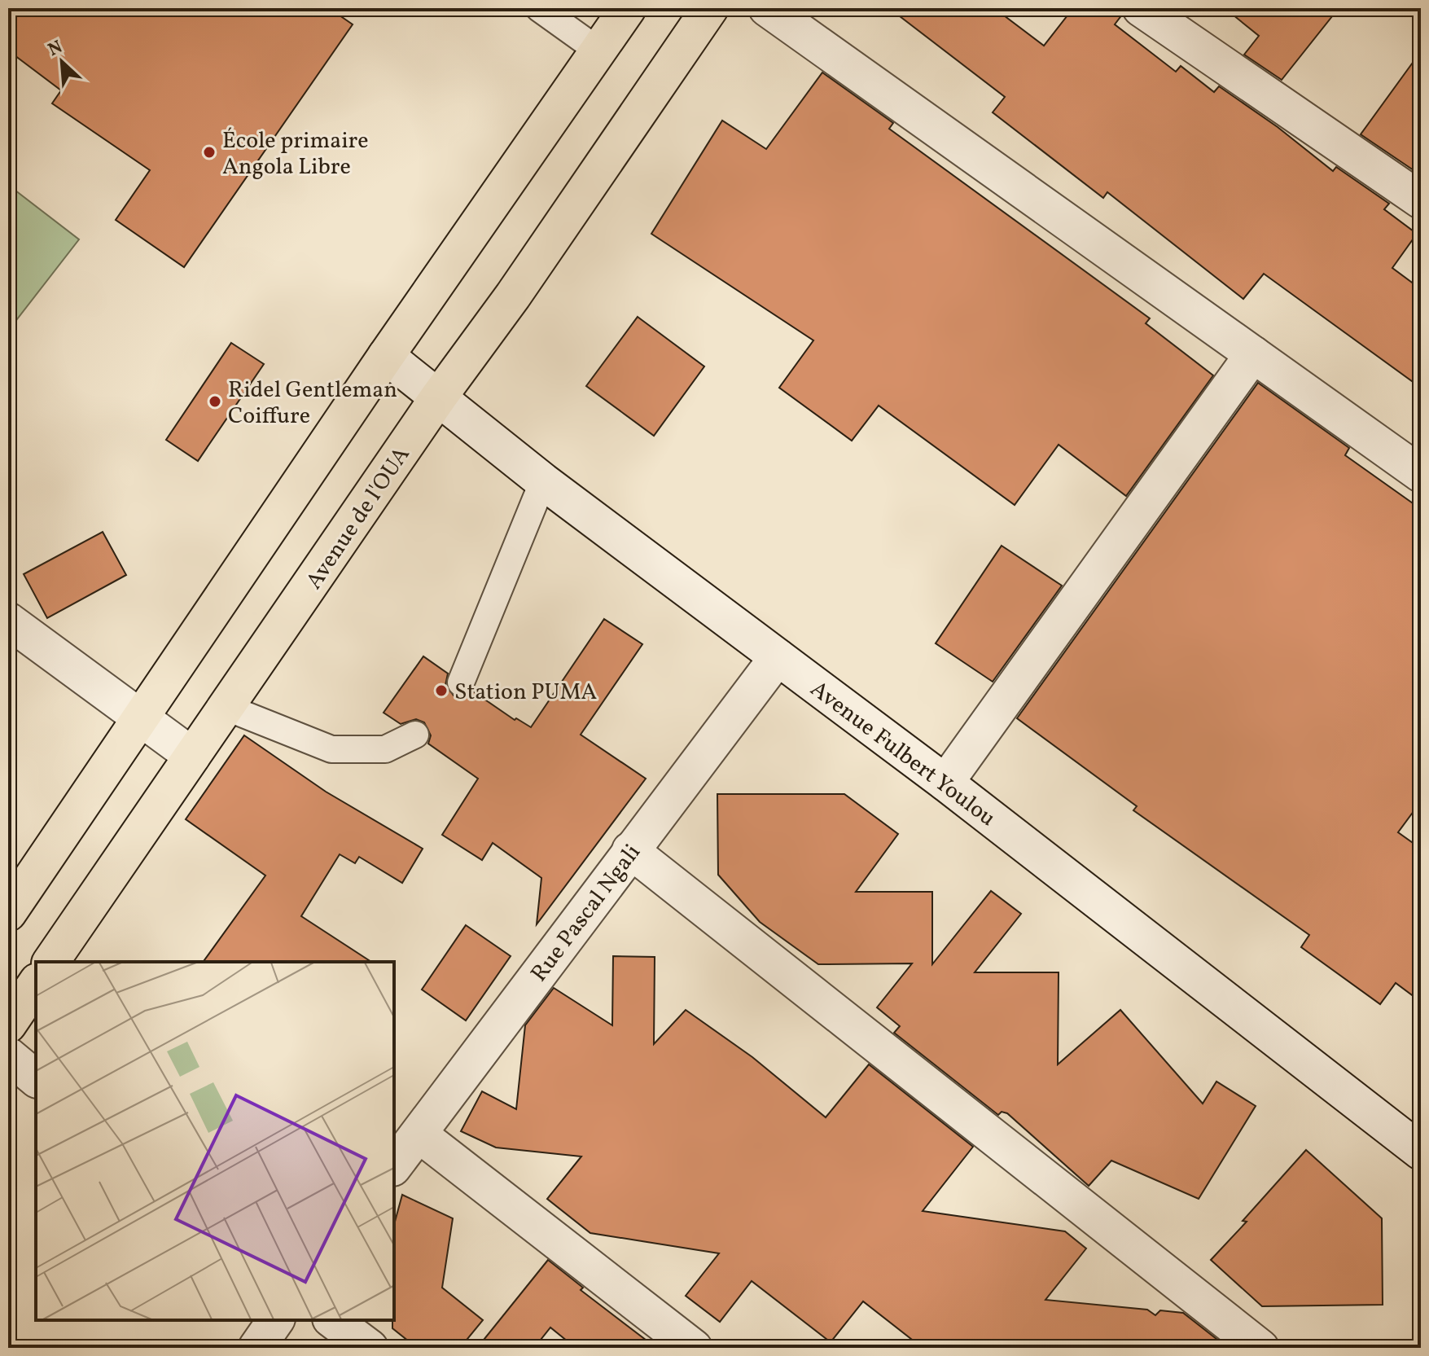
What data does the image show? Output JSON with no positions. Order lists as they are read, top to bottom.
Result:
{
  "streets": {
    "main road": ["Avenue de l'OUA"],
    "street": ["Avenue Fulbert Youlou", "Rue Pascal Ngali"]
  },
  "crossings": [
    ["Avenue de l'OUA", "Avenue Fulbert Youlou"],
    ["Avenue Fulbert Youlou", "Rue Pascal Ngali"]
  ],
  "places": ["École primaire Angola Libre", "Ridel Gentleman Coiffure", "Station PUMA"],
  "north": "top left"
}
